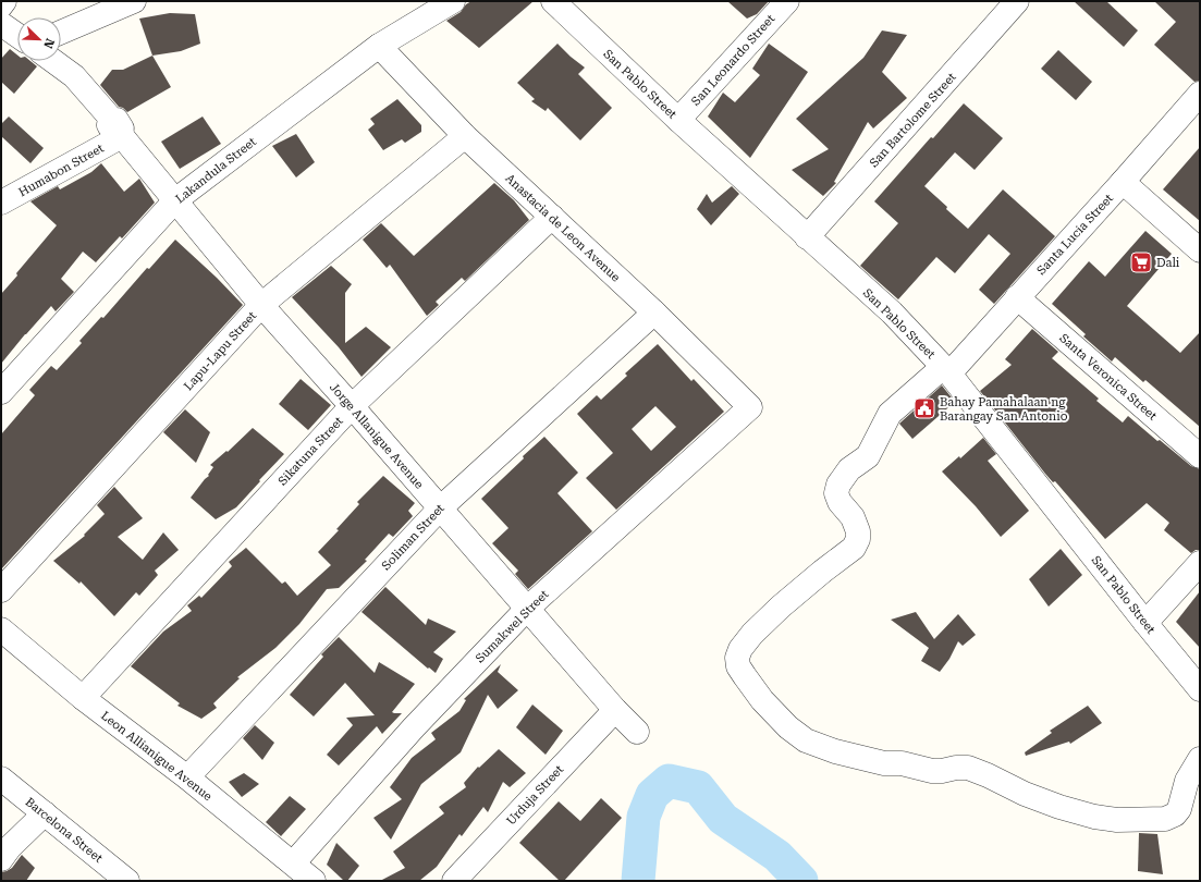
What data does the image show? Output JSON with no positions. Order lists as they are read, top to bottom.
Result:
{
  "streets": {
    "street": [
      "San Leonardo Street",
      "San Pablo Street",
      "San Bartolome Street",
      "Humabon Street",
      "Lakandula Street",
      "Anastacia de Leon Avenue",
      "Santa Lucia Street",
      "Lapu-Lapu Street",
      "Santa Veronica Street",
      "Jorge Allanigue Avenue",
      "Sikatuna Street",
      "Soliman Street",
      "Sumakwel Street",
      "Leon Allianigue Avenue",
      "Urduja Street",
      "Barcelona Street"
    ]
  },
  "crossings": [
    ["San Leonardo Street", "San Pablo Street"],
    ["San Pablo Street", "San Bartolome Street"],
    ["San Pablo Street", "Santa Lucia Street"],
    ["Humabon Street", "Jorge Allanigue Avenue"],
    ["Lakandula Street", "Anastacia de Leon Avenue"],
    ["Lakandula Street", "Jorge Allanigue Avenue"],
    ["Anastacia de Leon Avenue", "Lapu-Lapu Street"],
    ["Anastacia de Leon Avenue", "Sikatuna Street"],
    ["Anastacia de Leon Avenue", "Soliman Street"],
    ["Anastacia de Leon Avenue", "Sumakwel Street"],
    ["Santa Lucia Street", "Santa Veronica Street"],
    ["Lapu-Lapu Street", "Jorge Allanigue Avenue"],
    ["Jorge Allanigue Avenue", "Sikatuna Street"],
    ["Jorge Allanigue Avenue", "Soliman Street"],
    ["Jorge Allanigue Avenue", "Sumakwel Street"],
    ["Jorge Allanigue Avenue", "Urduja Street"],
    ["Sikatuna Street", "Leon Allianigue Avenue"],
    ["Soliman Street", "Leon Allianigue Avenue"],
    ["Sumakwel Street", "Leon Allianigue Avenue"]
  ],
  "places": {
    "supermarket": ["Dali"],
    "public building": ["Bahay Pamahalaan ng Barangay San Antonio"]
  },
  "north": "bottom right"
}
